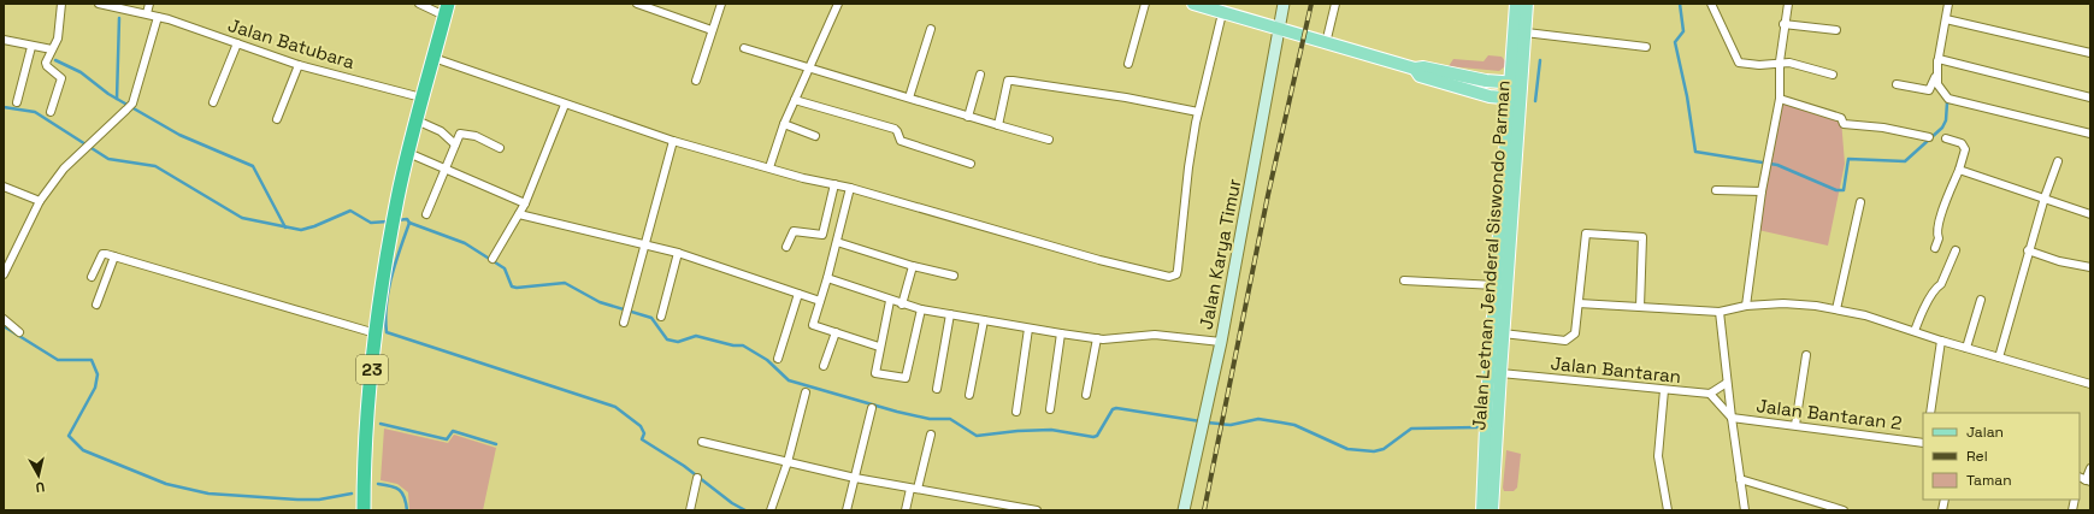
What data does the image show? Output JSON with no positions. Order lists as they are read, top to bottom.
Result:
{
  "streets": {
    "highway": ["23"],
    "main road": ["Jalan Letnan Jenderal Siswondo Parman"],
    "street": [
      "Jalan Batubara",
      "Jalan Karya Timur",
      "Jalan Bantaran",
      "Jalan Bantaran 2"
    ]
  },
  "crossings": [
    ["Jalan Batubara", "23"],
    ["Jalan Letnan Jenderal Siswondo Parman", "Jalan Bantaran"]
  ],
  "legend": ["Jalan", "Rel", "Taman"],
  "north": "bottom"
}
